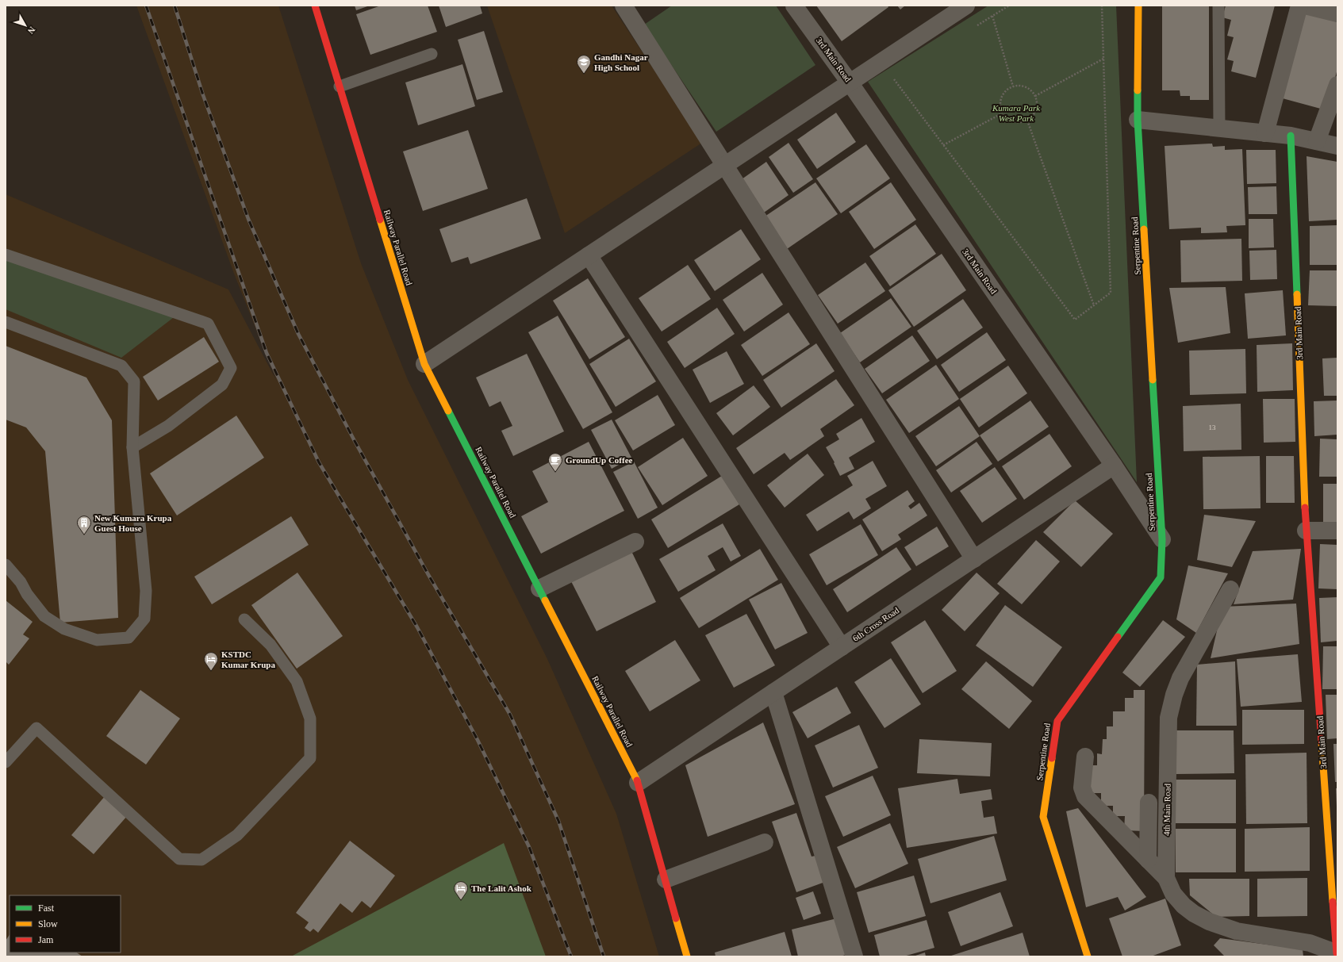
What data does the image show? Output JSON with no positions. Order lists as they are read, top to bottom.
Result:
{
  "streets": {
    "street": [
      "3rd Main Road",
      "Serpentine Road",
      "Railway Parallel Road",
      "6th Cross Road",
      "4th Main Road"
    ]
  },
  "crossings": [
    ["3rd Main Road", "Serpentine Road"],
    ["3rd Main Road", "6th Cross Road"],
    ["3rd Main Road", "4th Main Road"],
    ["Railway Parallel Road", "6th Cross Road"]
  ],
  "parks": ["Kumara Park West Park"],
  "places": {
    "school or university": ["Gandhi Nagar High School"],
    "cafe": ["GroundUp Coffee"],
    "building": ["New Kumara Krupa Guest House"],
    "hotel": ["KSTDC Kumar Krupa", "The Lalit Ashok"]
  },
  "house_numbers": ["13"],
  "legend": ["Fast", "Slow", "Jam"],
  "north": "bottom right"
}
